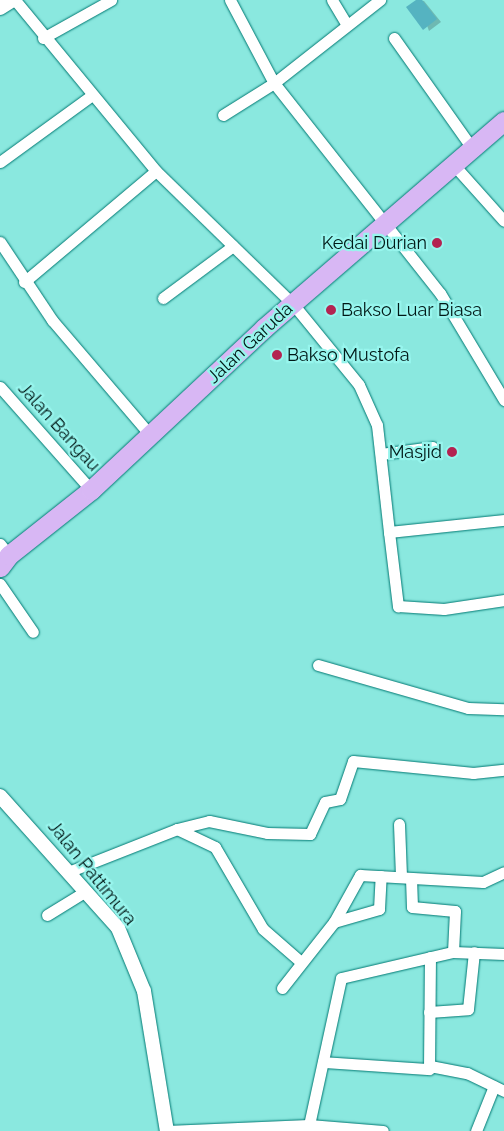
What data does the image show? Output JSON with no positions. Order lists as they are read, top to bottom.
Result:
{
  "streets": {
    "highway": ["Jalan Garuda"],
    "street": ["Jalan Bangau", "Jalan Pattimura"]
  },
  "crossings": [
    ["Jalan Garuda", "Jalan Bangau"]
  ],
  "places": [
    "Kedai Durian",
    "Bakso Luar Biasa",
    "Bakso Mustofa",
    "Masjid"
  ]
}
